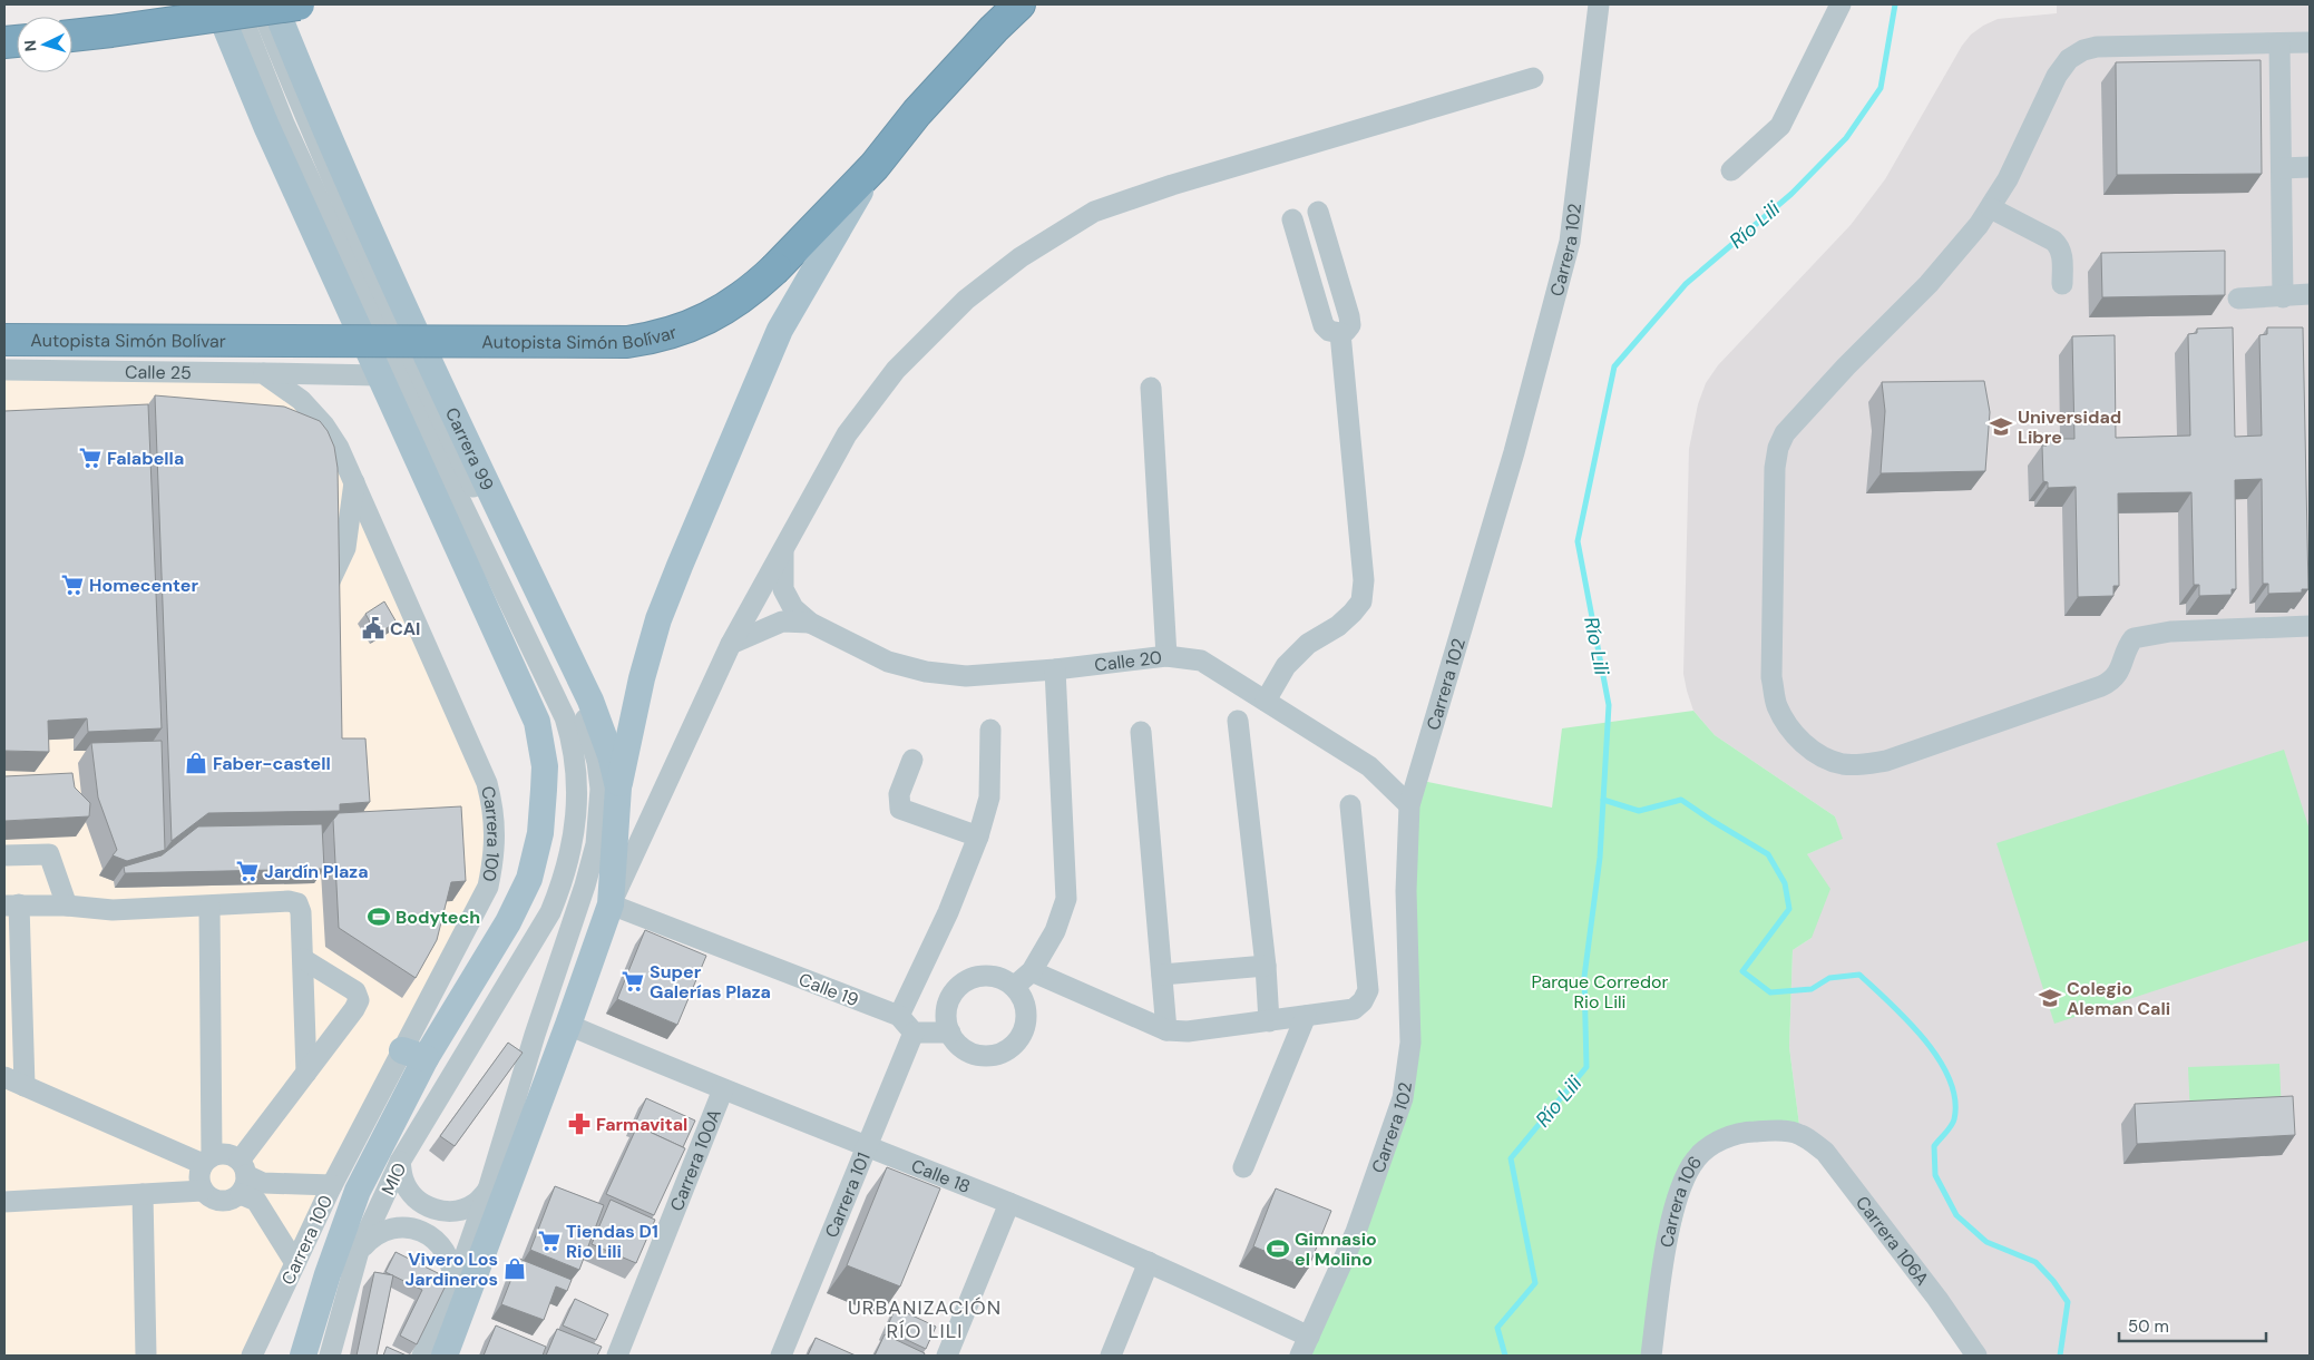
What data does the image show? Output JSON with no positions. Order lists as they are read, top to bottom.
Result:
{
  "streets": {
    "highway": ["Autopista Simón Bolívar"],
    "main road": ["Carrera 99", "Carrera 100"],
    "street": [
      "Carrera 102",
      "Calle 25",
      "Calle 20",
      "Calle 19",
      "Carrera 100A",
      "Calle 18",
      "MIO",
      "Carrera 101",
      "Carrera 106",
      "Carrera 106A"
    ]
  },
  "crossings": [
    ["Carrera 102", "Calle 20"],
    ["Carrera 102", "Calle 18"],
    ["Calle 25", "Carrera 100"],
    ["Carrera 99", "Calle 19"],
    ["Calle 19", "Carrera 101"],
    ["Carrera 100A", "Calle 18"],
    ["Calle 18", "Carrera 101"],
    ["Carrera 106", "Carrera 106A"]
  ],
  "districts": ["URBANIZACIÓN RÍO LILI"],
  "water": ["Río Lili"],
  "parks": ["Parque Corredor Rio Lili"],
  "places": {
    "school or university": ["Universidad Libre", "Colegio Aleman Cali"],
    "supermarket": [
      "Falabella",
      "Homecenter",
      "Jardín Plaza",
      "Super Galerías Plaza",
      "Tiendas D1 Rio Lili"
    ],
    "public building": ["CAI"],
    "shop": ["Faber-castell", "Vivero Los Jardineros"],
    "sports": ["Bodytech", "Gimnasio el Molino"],
    "pharmacy": ["Farmavital"]
  },
  "scale_bar": "50 m",
  "north": "left"
}
